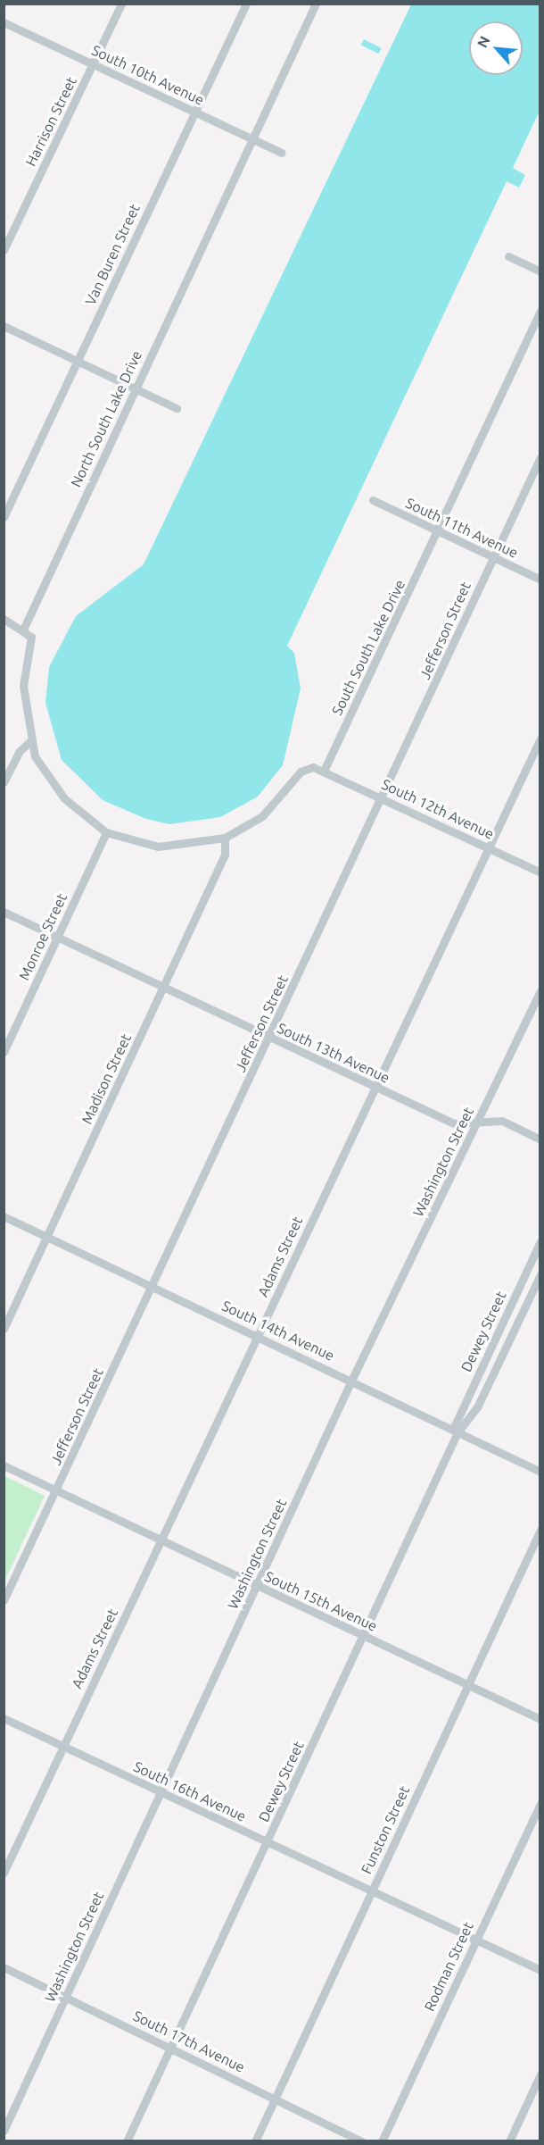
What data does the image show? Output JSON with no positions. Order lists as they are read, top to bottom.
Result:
{
  "streets": {
    "street": [
      "South 10th Avenue",
      "Harrison Street",
      "Van Buren Street",
      "North South Lake Drive",
      "South 11th Avenue",
      "Jefferson Street",
      "South South Lake Drive",
      "South 12th Avenue",
      "Monroe Street",
      "South 13th Avenue",
      "Madison Street",
      "Washington Street",
      "Adams Street",
      "South 14th Avenue",
      "Dewey Street",
      "South 15th Avenue",
      "South 16th Avenue",
      "Funston Street",
      "Rodman Street",
      "South 17th Avenue"
    ]
  },
  "crossings": [
    ["South 10th Avenue", "Harrison Street"],
    ["South 10th Avenue", "Van Buren Street"],
    ["South 10th Avenue", "North South Lake Drive"],
    ["South 11th Avenue", "Jefferson Street"],
    ["South 11th Avenue", "South South Lake Drive"],
    ["Jefferson Street", "South 12th Avenue"],
    ["Jefferson Street", "South 13th Avenue"],
    ["Jefferson Street", "South 14th Avenue"],
    ["Jefferson Street", "South 15th Avenue"],
    ["South South Lake Drive", "South 12th Avenue"],
    ["South 12th Avenue", "Adams Street"],
    ["Monroe Street", "South 13th Avenue"],
    ["South 13th Avenue", "Madison Street"],
    ["South 13th Avenue", "Washington Street"],
    ["South 13th Avenue", "Adams Street"],
    ["Madison Street", "South 14th Avenue"],
    ["Washington Street", "South 14th Avenue"],
    ["Washington Street", "South 15th Avenue"],
    ["Washington Street", "South 16th Avenue"],
    ["Washington Street", "South 17th Avenue"],
    ["Adams Street", "South 14th Avenue"],
    ["Adams Street", "South 15th Avenue"],
    ["Adams Street", "South 16th Avenue"],
    ["South 14th Avenue", "Dewey Street"],
    ["Dewey Street", "South 15th Avenue"],
    ["Dewey Street", "South 16th Avenue"],
    ["Dewey Street", "South 17th Avenue"],
    ["South 15th Avenue", "Funston Street"],
    ["South 16th Avenue", "Funston Street"],
    ["South 16th Avenue", "Rodman Street"],
    ["Funston Street", "South 17th Avenue"]
  ],
  "north": "top left"
}
